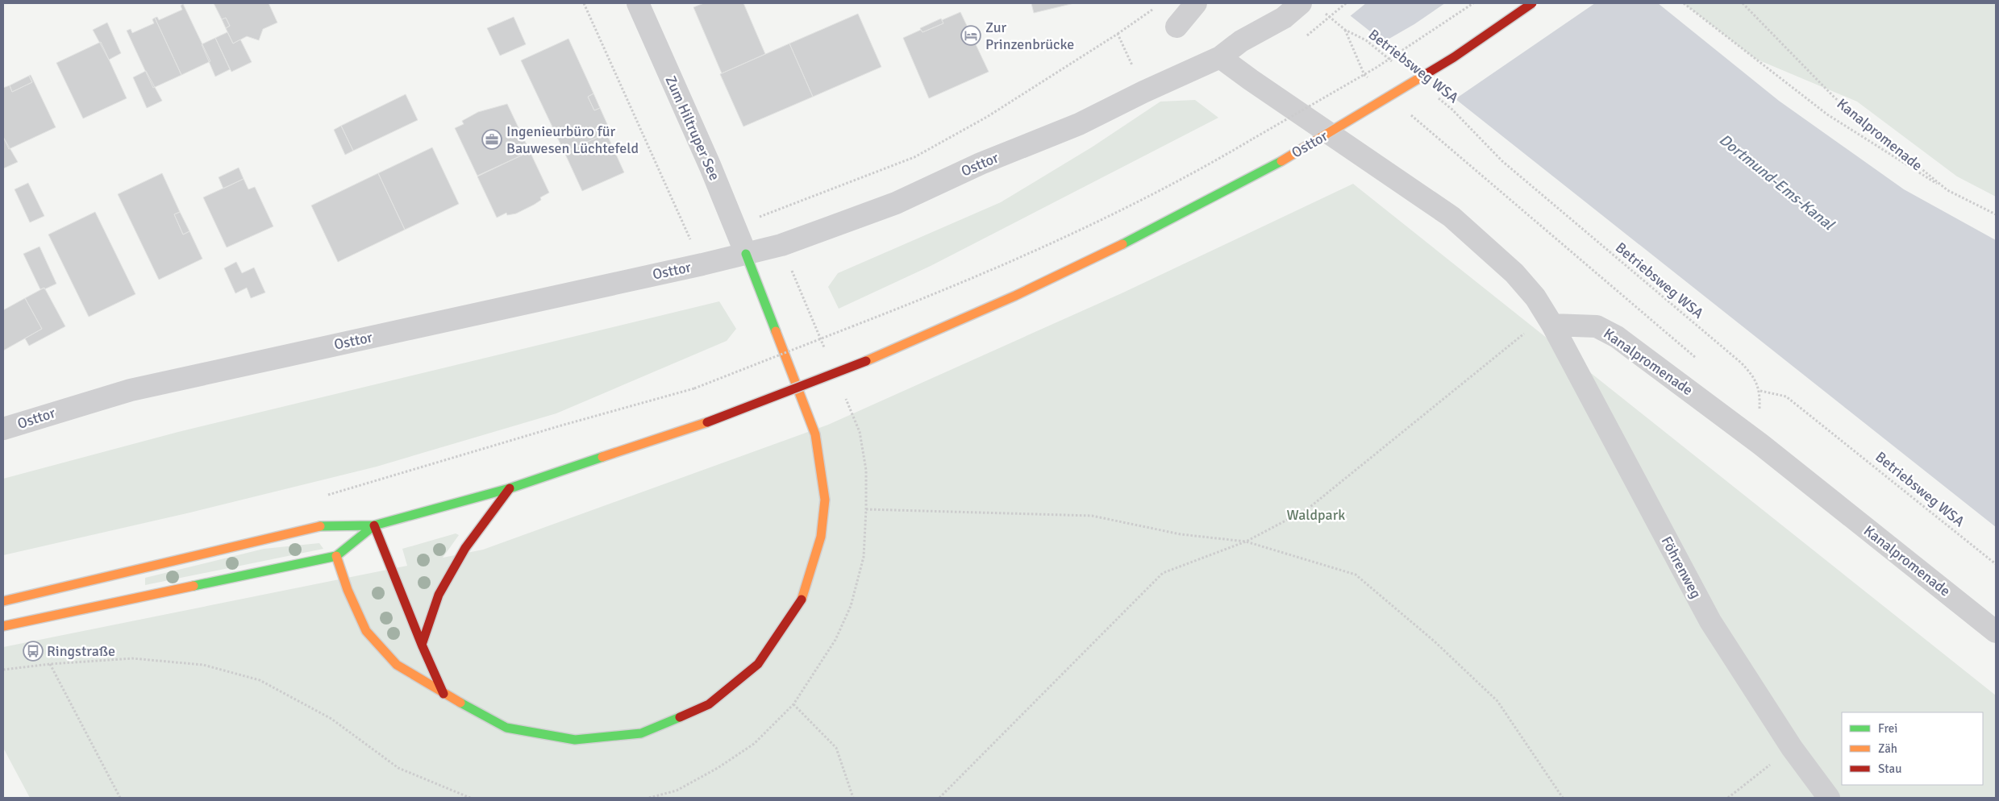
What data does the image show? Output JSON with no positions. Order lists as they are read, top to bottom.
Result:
{
  "streets": {
    "main road": ["Osttor"],
    "street": ["Zum Hiltruper See", "Kanalpromenade", "Föhrenweg"],
    "path": ["Betriebsweg WSA"]
  },
  "crossings": [
    ["Zum Hiltruper See", "Osttor"],
    ["Kanalpromenade", "Föhrenweg"]
  ],
  "water": ["Dortmund-Ems-Kanal"],
  "parks": ["Waldpark"],
  "places": {
    "hotel": ["Zur Prinzenbrücke"],
    "office": ["Ingenieurbüro für Bauwesen Lüchtefeld"],
    "bus stop": ["Ringstraße"]
  },
  "legend": ["Frei", "Zäh", "Stau"]
}
